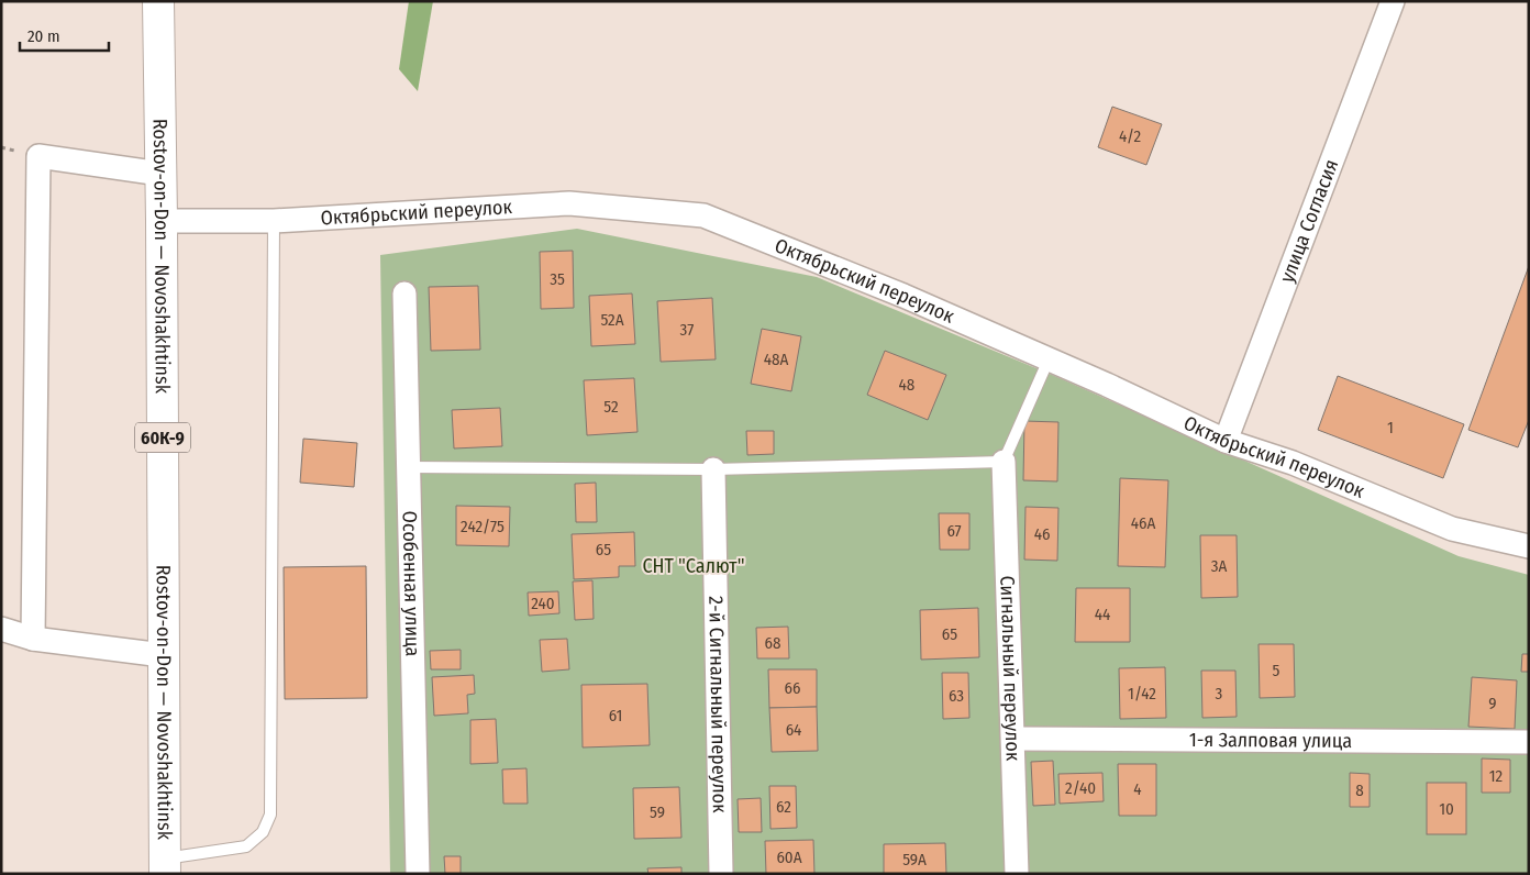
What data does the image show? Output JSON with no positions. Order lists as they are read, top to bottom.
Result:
{
  "streets": {
    "main road": ["Rostov-on-Don — Novoshakhtinsk", "60К-9"],
    "street": [
      "Октябрьский переулок",
      "улица Согласия",
      "Особенная улица",
      "Сигнальный переулок",
      "2-й Сигнальный переулок",
      "1-я Залповая улица"
    ]
  },
  "crossings": [
    ["Октябрьский переулок", "улица Согласия"],
    ["Октябрьский переулок", "Rostov-on-Don — Novoshakhtinsk"],
    ["Сигнальный переулок", "1-я Залповая улица"]
  ],
  "parks": ["СНТ \"Салют\""],
  "house_numbers": [
    "4/2",
    "35",
    "52А",
    "37",
    "48А",
    "48",
    "52",
    "1",
    "46А",
    "242/75",
    "67",
    "46",
    "65",
    "3А",
    "240",
    "44",
    "65",
    "68",
    "5",
    "66",
    "1/42",
    "3",
    "63",
    "9",
    "61",
    "64",
    "12",
    "2/40",
    "4",
    "8",
    "62",
    "10",
    "59",
    "60А",
    "59А"
  ],
  "scale_bar": "20 m"
}
